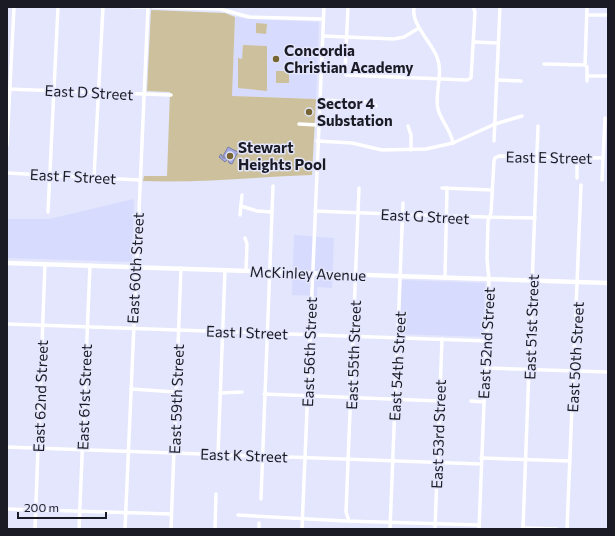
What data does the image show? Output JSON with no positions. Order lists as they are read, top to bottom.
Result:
{
  "streets": {
    "main road": ["McKinley Avenue"],
    "street": [
      "East D Street",
      "East E Street",
      "East F Street",
      "East G Street",
      "East 60th Street",
      "East 51st Street",
      "East I Street",
      "East 52nd Street",
      "East 56th Street",
      "East 55th Street",
      "East 50th Street",
      "East 54th Street",
      "East 62nd Street",
      "East 61st Street",
      "East 59th Street",
      "East 53rd Street",
      "East K Street"
    ]
  },
  "crossings": [
    ["East D Street", "East 60th Street"],
    ["East E Street", "East 51st Street"],
    ["East E Street", "East 52nd Street"],
    ["East F Street", "East 60th Street"],
    ["East G Street", "East 51st Street"],
    ["East G Street", "East 52nd Street"],
    ["East G Street", "East 56th Street"],
    ["East G Street", "East 55th Street"],
    ["East G Street", "East 54th Street"],
    ["East 60th Street", "McKinley Avenue"],
    ["East 60th Street", "East I Street"],
    ["East 60th Street", "East K Street"],
    ["McKinley Avenue", "East 51st Street"],
    ["McKinley Avenue", "East 52nd Street"],
    ["McKinley Avenue", "East 56th Street"],
    ["McKinley Avenue", "East 55th Street"],
    ["McKinley Avenue", "East 50th Street"],
    ["McKinley Avenue", "East 54th Street"],
    ["McKinley Avenue", "East 62nd Street"],
    ["McKinley Avenue", "East 61st Street"],
    ["McKinley Avenue", "East 59th Street"],
    ["East I Street", "East 52nd Street"],
    ["East I Street", "East 56th Street"],
    ["East I Street", "East 55th Street"],
    ["East I Street", "East 54th Street"],
    ["East I Street", "East 62nd Street"],
    ["East I Street", "East 61st Street"],
    ["East I Street", "East 59th Street"],
    ["East I Street", "East 53rd Street"],
    ["East 52nd Street", "East K Street"],
    ["East 56th Street", "East K Street"],
    ["East 55th Street", "East K Street"],
    ["East 54th Street", "East K Street"],
    ["East 62nd Street", "East K Street"],
    ["East 61st Street", "East K Street"],
    ["East 59th Street", "East K Street"],
    ["East 53rd Street", "East K Street"]
  ],
  "places": ["Concordia Christian Academy", "Sector 4 Substation", "Stewart Heights Pool"],
  "scale_bar": "200 m"
}
